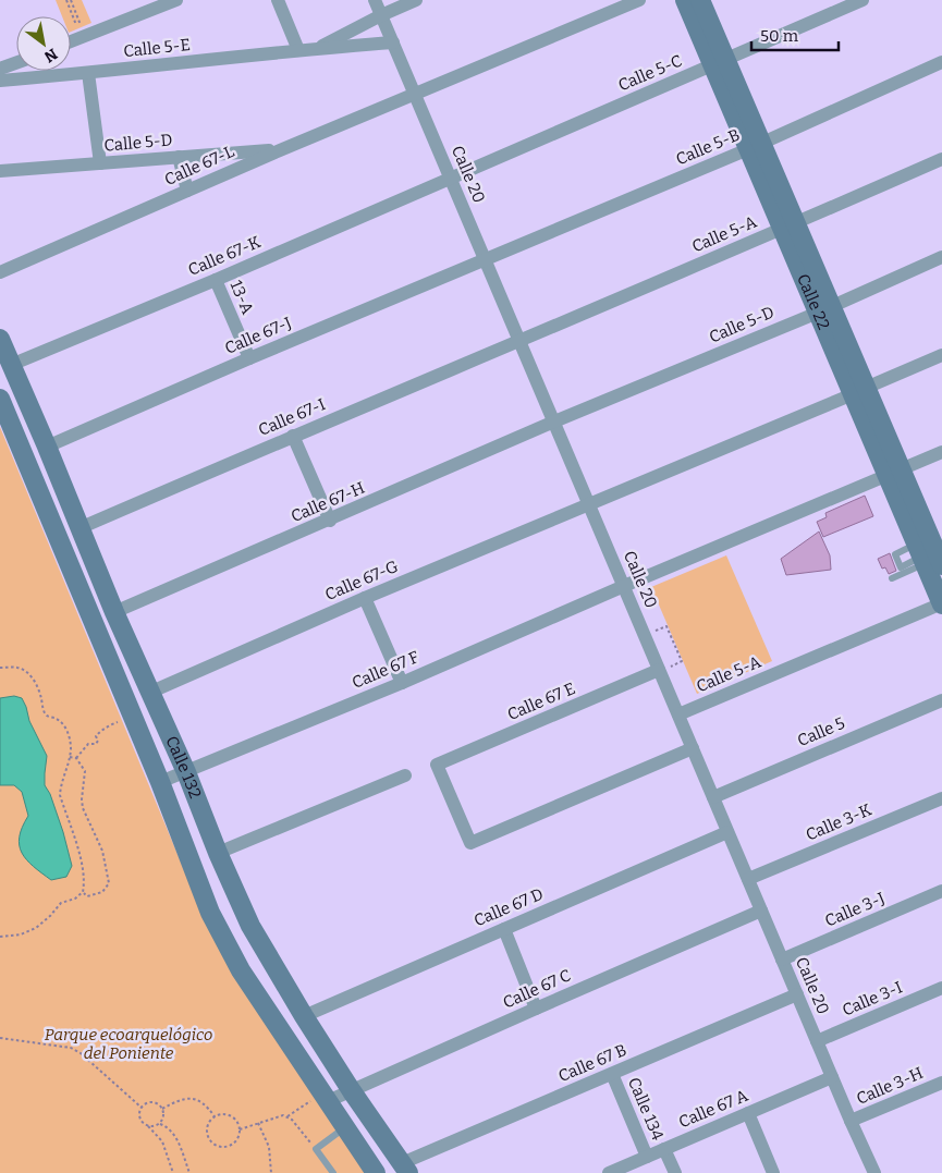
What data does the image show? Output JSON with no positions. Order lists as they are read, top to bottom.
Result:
{
  "streets": {
    "street": [
      "Calle 5-E",
      "Calle 5-C",
      "Calle 5-D",
      "Calle 5-B",
      "Calle 67-L",
      "Calle 20",
      "Calle 5-A",
      "Calle 67-K",
      "13-A",
      "Calle 22",
      "Calle 67-J",
      "Calle 67-I",
      "Calle 67-H",
      "Calle 67-G",
      "Calle 67 F",
      "Calle 67 E",
      "Calle 5",
      "Calle 132",
      "Calle 3-K",
      "Calle 67 D",
      "Calle 3-J",
      "Calle 67 C",
      "Calle 3-I",
      "Calle 67 B",
      "Calle 3-H",
      "Calle 134",
      "Calle 67 A"
    ]
  },
  "crossings": [
    ["Calle 5-E", "Calle 20"],
    ["Calle 5-C", "Calle 20"],
    ["Calle 5-C", "Calle 67-K"],
    ["Calle 5-C", "Calle 22"],
    ["Calle 5-D", "Calle 67-L"],
    ["Calle 5-D", "Calle 20"],
    ["Calle 5-D", "Calle 22"],
    ["Calle 5-D", "Calle 67-H"],
    ["Calle 5-B", "Calle 20"],
    ["Calle 5-B", "Calle 22"],
    ["Calle 5-B", "Calle 67-J"],
    ["Calle 67-L", "Calle 20"],
    ["Calle 20", "Calle 5-A"],
    ["Calle 20", "Calle 67-K"],
    ["Calle 20", "Calle 67-J"],
    ["Calle 20", "Calle 67-I"],
    ["Calle 20", "Calle 67-H"],
    ["Calle 20", "Calle 67-G"],
    ["Calle 20", "Calle 67 F"],
    ["Calle 20", "Calle 67 E"],
    ["Calle 20", "Calle 5"],
    ["Calle 20", "Calle 3-K"],
    ["Calle 20", "Calle 67 D"],
    ["Calle 20", "Calle 3-J"],
    ["Calle 20", "Calle 67 C"],
    ["Calle 20", "Calle 3-I"],
    ["Calle 20", "Calle 67 B"],
    ["Calle 20", "Calle 3-H"],
    ["Calle 20", "Calle 67 A"],
    ["Calle 5-A", "Calle 22"],
    ["Calle 5-A", "Calle 67-I"],
    ["Calle 67-K", "13-A"],
    ["Calle 67-K", "Calle 132"],
    ["13-A", "Calle 67-J"],
    ["Calle 67-J", "Calle 132"],
    ["Calle 67-I", "Calle 132"],
    ["Calle 67-H", "Calle 132"],
    ["Calle 67-G", "Calle 132"],
    ["Calle 67 F", "Calle 132"],
    ["Calle 132", "Calle 67 D"],
    ["Calle 132", "Calle 67 C"],
    ["Calle 132", "Calle 67 B"],
    ["Calle 67 B", "Calle 134"],
    ["Calle 134", "Calle 67 A"]
  ],
  "parks": ["Parque ecoarquelógico del Poniente"],
  "scale_bar": "50 m",
  "north": "bottom right"
}
